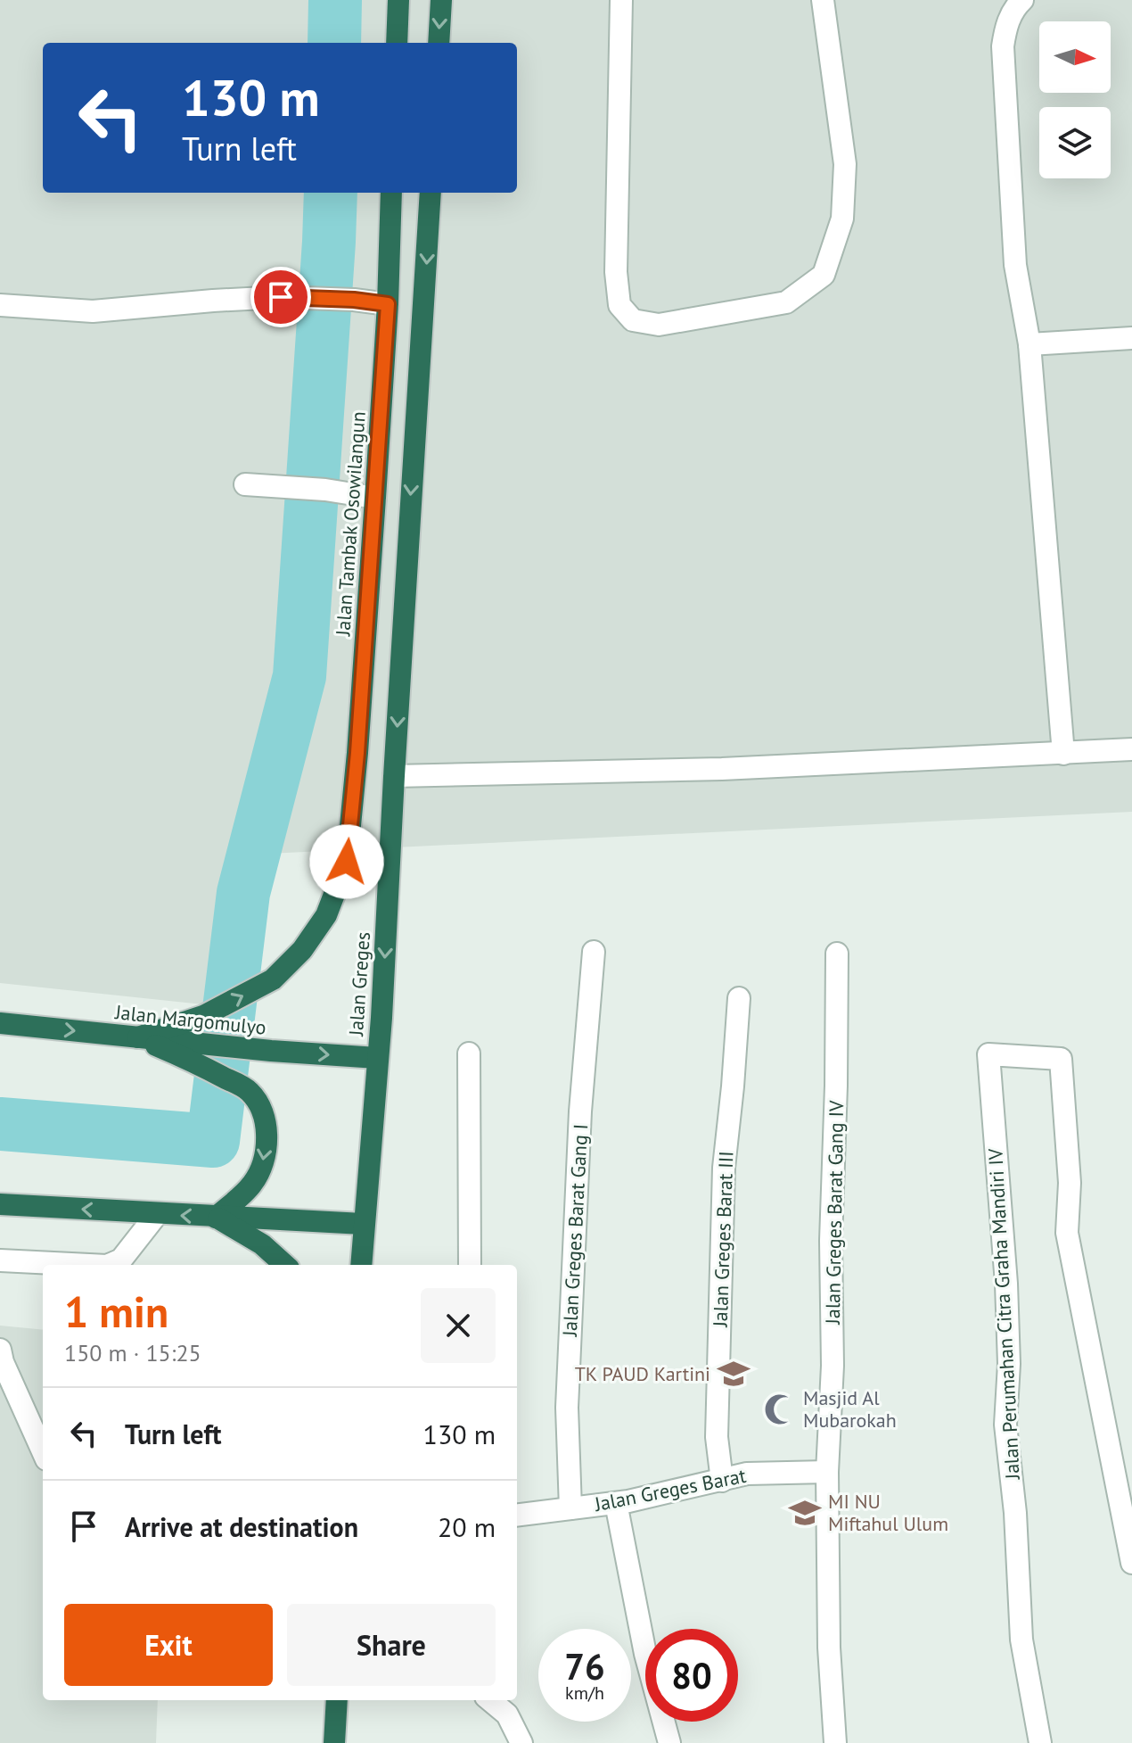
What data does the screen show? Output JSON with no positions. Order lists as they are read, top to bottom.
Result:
{
  "streets": {
    "highway": ["Jalan Tambak Osowilangun", "Jalan Greges", "Jalan Margomulyo"],
    "street": [
      "Jalan Greges Barat Gang IV",
      "Jalan Greges Barat Gang I",
      "Jalan Greges Barat III",
      "Jalan Perumahan Citra Graha Mandiri IV",
      "Jalan Greges Barat"
    ]
  },
  "crossings": [
    ["Jalan Tambak Osowilangun", "Jalan Margomulyo"],
    ["Jalan Greges", "Jalan Margomulyo"],
    ["Jalan Greges Barat Gang IV", "Jalan Greges Barat"],
    ["Jalan Greges Barat Gang I", "Jalan Greges Barat"],
    ["Jalan Greges Barat III", "Jalan Greges Barat"]
  ],
  "one_way": ["Jalan Tambak Osowilangun", "Jalan Greges"],
  "places": {
    "school or university": ["TK PAUD Kartini", "MI NU Miftahul Ulum"],
    "mosque": ["Masjid Al Mubarokah"]
  },
  "north": "right",
  "page": {
    "turn": ["130 m", "Turn left"],
    "heading": ["1 min", "150 m · 15:25"],
    "list": [
      {
        "name": "Turn left",
        "value": "130 m"
      },
      {
        "name": "Arrive at destination",
        "value": "20 m"
      }
    ],
    "buttons": ["Exit", "Share"],
    "speed": "76 km/h",
    "limit": "80"
  }
}
